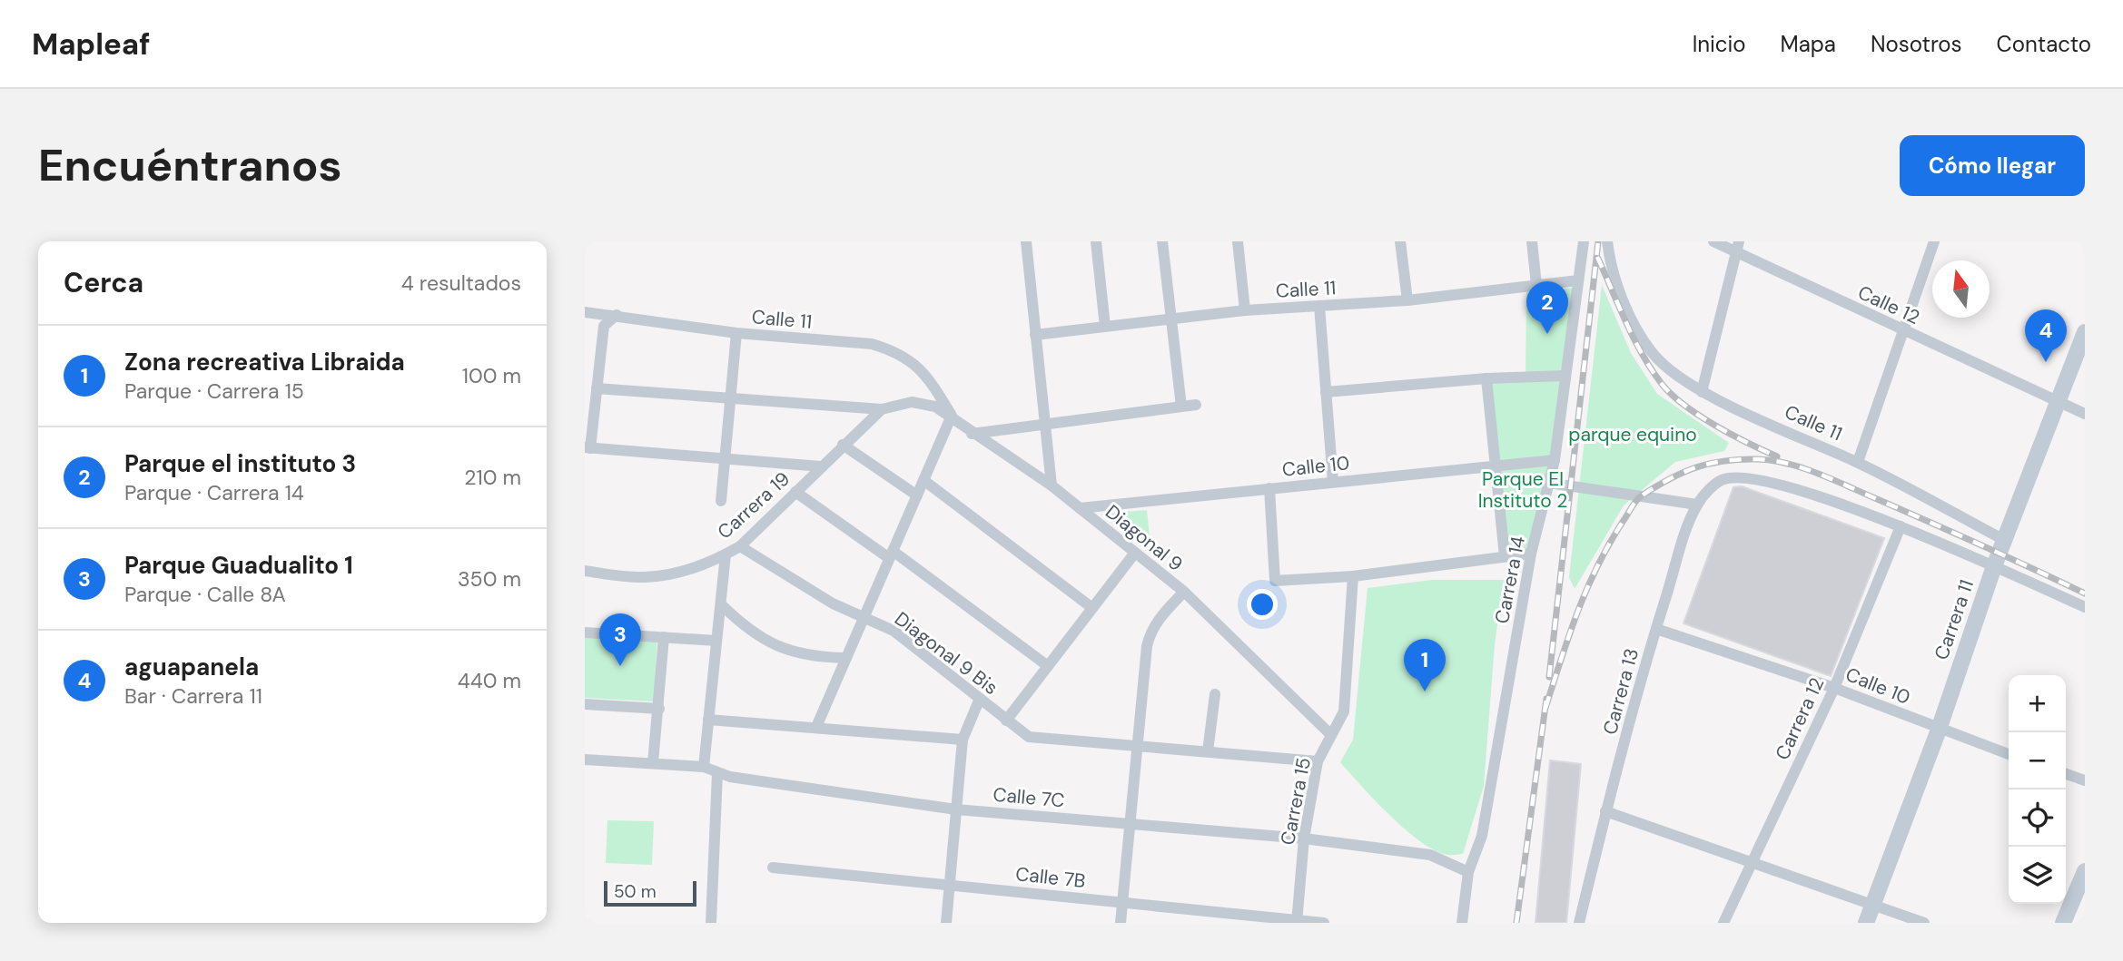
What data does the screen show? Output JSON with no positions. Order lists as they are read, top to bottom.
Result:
{
  "streets": {
    "street": [
      "Calle 11",
      "Calle 12",
      "Calle 10",
      "Carrera 19",
      "Diagonal 9",
      "Carrera 14",
      "Carrera 11",
      "Diagonal 9 Bis",
      "Carrera 13",
      "Carrera 12",
      "Calle 7C",
      "Carrera 15",
      "Calle 7B"
    ]
  },
  "crossings": [
    ["Calle 11", "Diagonal 9"],
    ["Calle 11", "Carrera 14"],
    ["Calle 11", "Carrera 11"],
    ["Calle 12", "Carrera 11"],
    ["Calle 10", "Diagonal 9"],
    ["Calle 10", "Carrera 14"],
    ["Calle 10", "Carrera 11"],
    ["Calle 10", "Carrera 13"],
    ["Calle 10", "Carrera 12"],
    ["Carrera 19", "Diagonal 9"],
    ["Carrera 19", "Diagonal 9 Bis"],
    ["Carrera 19", "Calle 7C"],
    ["Diagonal 9", "Carrera 15"],
    ["Carrera 14", "Calle 7C"],
    ["Carrera 13", "Carrera 12"],
    ["Calle 7C", "Carrera 15"],
    ["Carrera 15", "Calle 7B"]
  ],
  "parks": ["parque equino", "Parque El Instituto 2"],
  "scale_bar": "50 m",
  "north": "top",
  "page": {
    "header": "Mapleaf",
    "nav": [
      "Inicio",
      "Mapa",
      "Nosotros",
      "Contacto"
    ],
    "buttons": "Cómo llegar",
    "title": "Encuéntranos",
    "heading": ["Cerca", "4 resultados"],
    "pins": [
      "2",
      "4",
      "3",
      "1"
    ],
    "list": [
      {
        "mark": "1",
        "name": "Zona recreativa Libraida",
        "note": "Parque · Carrera 15",
        "value": "100 m"
      },
      {
        "mark": "2",
        "name": "Parque el instituto 3",
        "note": "Parque · Carrera 14",
        "value": "210 m"
      },
      {
        "mark": "3",
        "name": "Parque Guadualito 1",
        "note": "Parque · Calle 8A",
        "value": "350 m"
      },
      {
        "mark": "4",
        "name": "aguapanela",
        "note": "Bar · Carrera 11",
        "value": "440 m"
      }
    ],
    "map_buttons": ["+", "−"],
    "scale": "50 m"
  }
}
